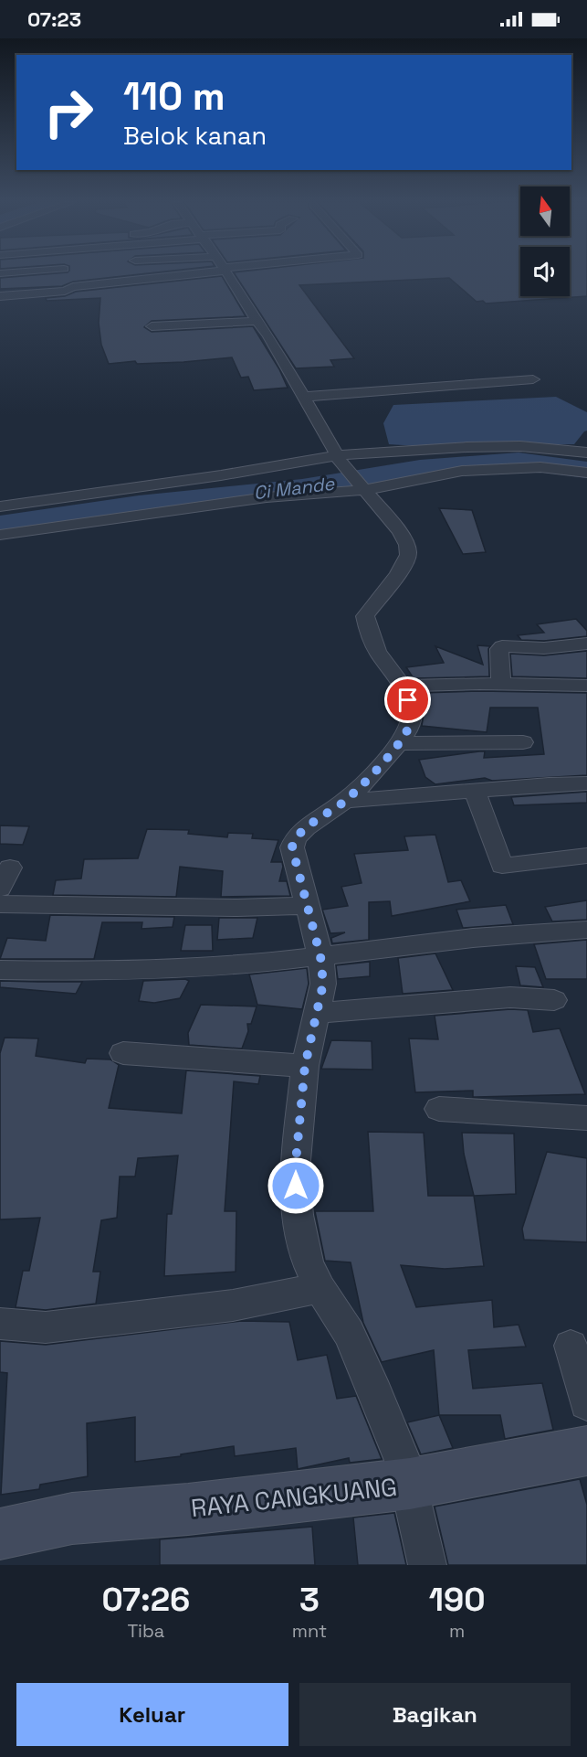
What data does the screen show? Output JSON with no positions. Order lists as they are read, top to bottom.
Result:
{
  "streets": {
    "street": ["RAYA CANGKUANG"]
  },
  "water": ["Ci Mande"],
  "north": "top",
  "page": {
    "status": "07:23",
    "turn": ["110 m", "Belok kanan"],
    "eta": [
      "07:26",
      "Tiba",
      "3",
      "mnt",
      "190",
      "m"
    ],
    "buttons": ["Keluar", "Bagikan"]
  }
}
